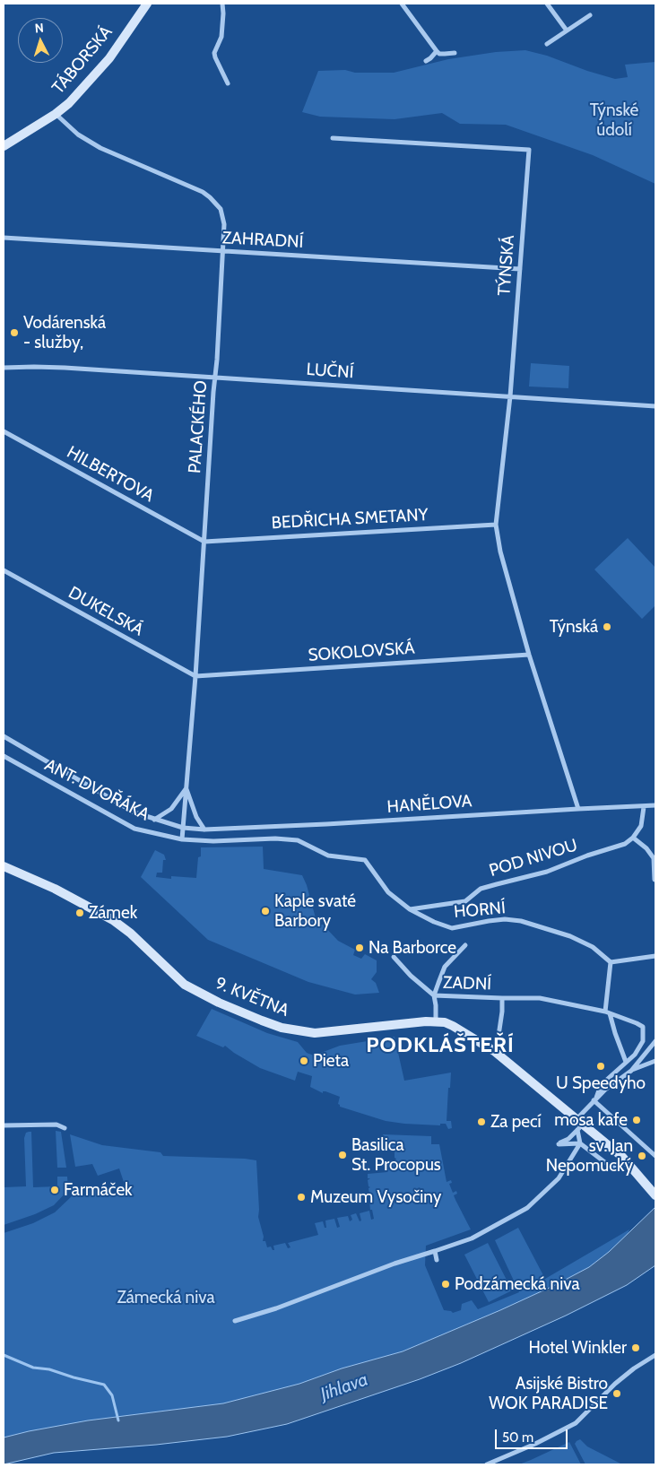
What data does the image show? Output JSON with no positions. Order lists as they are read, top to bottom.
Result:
{
  "streets": {
    "main road": ["TÁBORSKÁ", "9. KVĚTNA"],
    "street": [
      "ZAHRADNÍ",
      "TÝNSKÁ",
      "LUČNÍ",
      "PALACKÉHO",
      "HILBERTOVA",
      "BEDŘICHA SMETANY",
      "DUKELSKÁ",
      "SOKOLOVSKÁ",
      "ANT. DVOŘÁKA",
      "HANĚLOVA",
      "POD NIVOU",
      "HORNÍ",
      "ZADNÍ"
    ]
  },
  "crossings": [
    ["TÁBORSKÁ", "PALACKÉHO"],
    ["ZAHRADNÍ", "TÝNSKÁ"],
    ["ZAHRADNÍ", "PALACKÉHO"],
    ["TÝNSKÁ", "LUČNÍ"],
    ["TÝNSKÁ", "BEDŘICHA SMETANY"],
    ["TÝNSKÁ", "SOKOLOVSKÁ"],
    ["TÝNSKÁ", "HANĚLOVA"],
    ["LUČNÍ", "PALACKÉHO"],
    ["PALACKÉHO", "HILBERTOVA"],
    ["PALACKÉHO", "BEDŘICHA SMETANY"],
    ["PALACKÉHO", "DUKELSKÁ"],
    ["PALACKÉHO", "SOKOLOVSKÁ"],
    ["PALACKÉHO", "ANT. DVOŘÁKA"],
    ["PALACKÉHO", "HANĚLOVA"],
    ["PALACKÉHO", "HORNÍ"],
    ["HILBERTOVA", "BEDŘICHA SMETANY"],
    ["DUKELSKÁ", "SOKOLOVSKÁ"],
    ["ANT. DVOŘÁKA", "HANĚLOVA"],
    ["ANT. DVOŘÁKA", "HORNÍ"],
    ["POD NIVOU", "HORNÍ"],
    ["HORNÍ", "ZADNÍ"],
    ["HORNÍ", "9. KVĚTNA"],
    ["ZADNÍ", "9. KVĚTNA"]
  ],
  "districts": ["PODKLÁŠTEŘÍ"],
  "water": ["Jihlava"],
  "parks": ["Týnské údolí", "Zámecká niva"],
  "places": [
    "Vodárenská - služby,",
    "Týnská",
    "Kaple svaté Barbory",
    "Zámek",
    "Na Barborce",
    "Pieta",
    "U Speedyho",
    "mosa kafe",
    "Za pecí",
    "Basilica St. Procopus",
    "sv. Jan Nepomucký",
    "Farmáček",
    "Muzeum Vysočiny",
    "Podzámecká niva",
    "Hotel Winkler",
    "Asijské Bistro WOK PARADISE"
  ],
  "scale_bar": "50 m",
  "north": "top"
}
